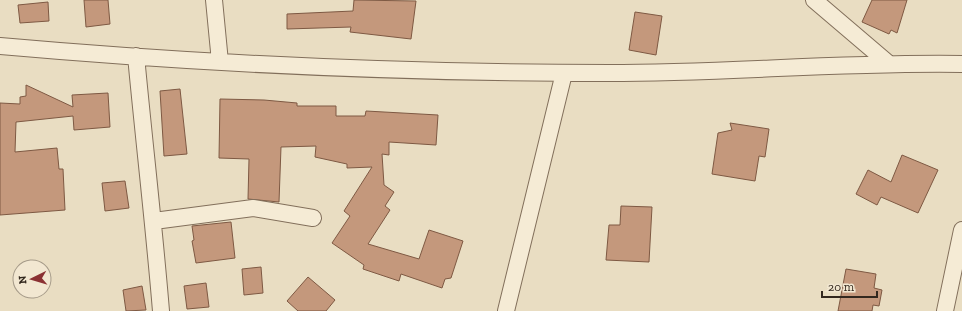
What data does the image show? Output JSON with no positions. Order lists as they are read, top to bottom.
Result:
{
  "scale_bar": "20 m",
  "north": "left"
}
